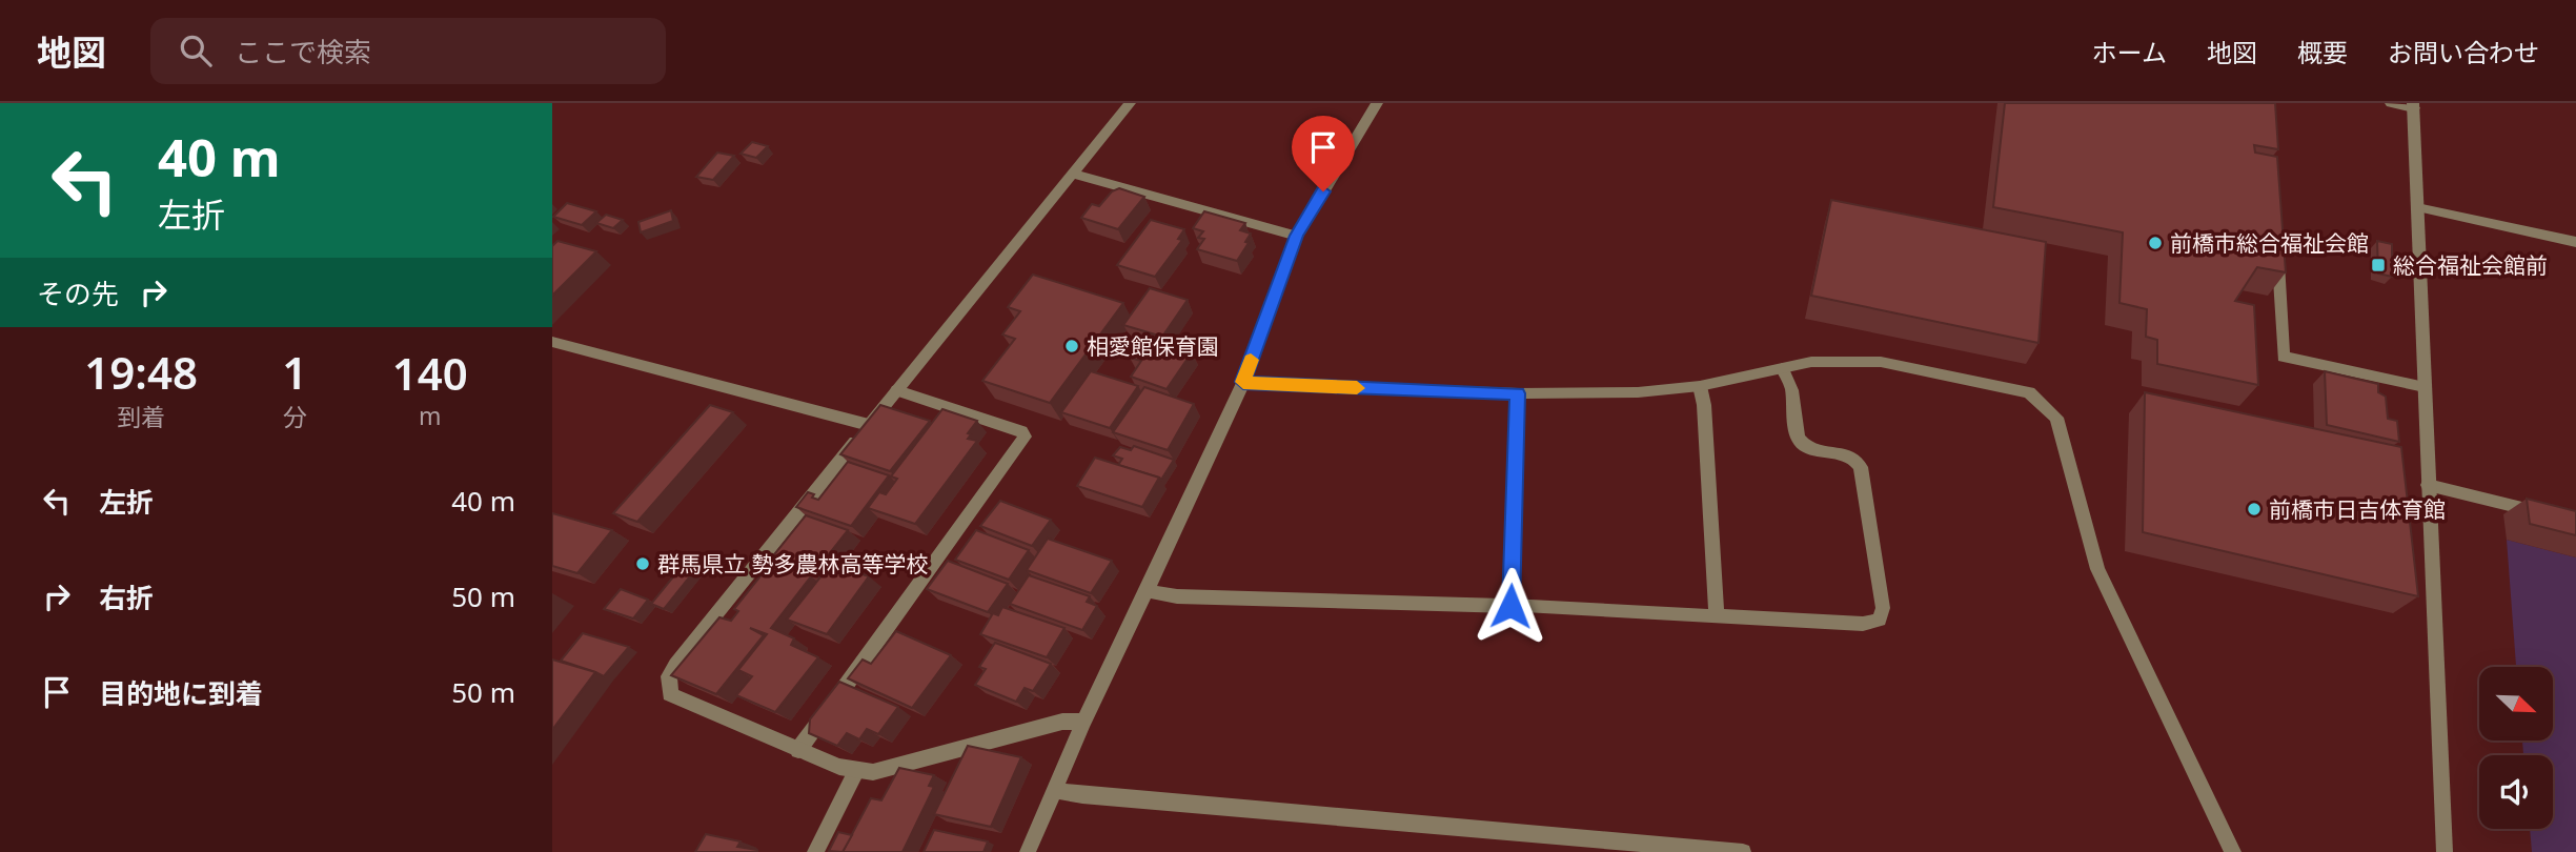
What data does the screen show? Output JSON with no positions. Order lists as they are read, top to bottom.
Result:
{
  "places": {
    "other": [
      "前橋市総合福祉会館",
      "相愛館保育園",
      "前橋市日吉体育館",
      "群馬県立 勢多農林高等学校"
    ],
    "transit": ["総合福祉会館前"]
  },
  "north": "bottom right",
  "page": {
    "header": "地図",
    "search": "ここで検索",
    "nav": [
      "ホーム",
      "地図",
      "概要",
      "お問い合わせ"
    ],
    "turn": ["40 m", "左折"],
    "then": "その先",
    "eta": [
      "19:48",
      "到着",
      "1",
      "分",
      "140",
      "m"
    ],
    "list": [
      {
        "name": "左折",
        "value": "40 m"
      },
      {
        "name": "右折",
        "value": "50 m"
      },
      {
        "name": "目的地に到着",
        "value": "50 m"
      }
    ]
  }
}
